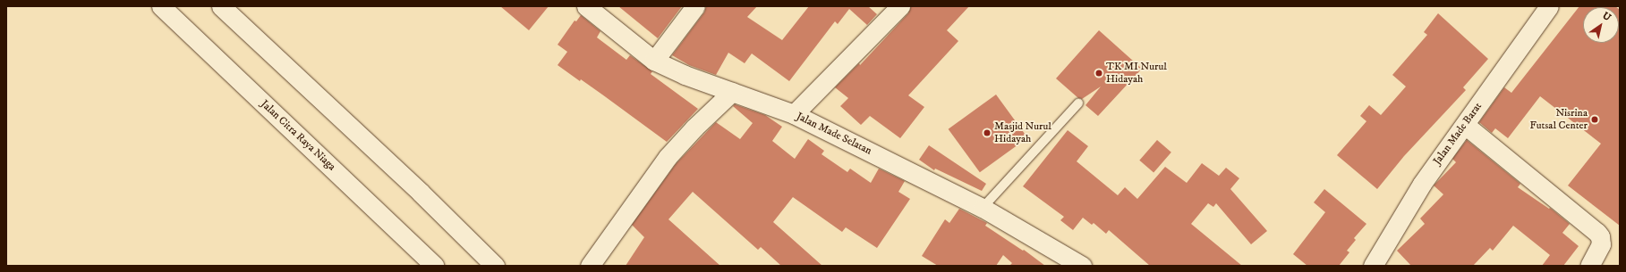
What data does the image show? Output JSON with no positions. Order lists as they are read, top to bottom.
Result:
{
  "streets": {
    "street": ["Jalan Made Selatan", "Jalan Made Barat", "Jalan Citra Raya Niaga"]
  },
  "places": ["TK MI Nurul Hidayah", "Nisrina Futsal Center", "Masjid Nurul Hidayah"],
  "north": "top right"
}
